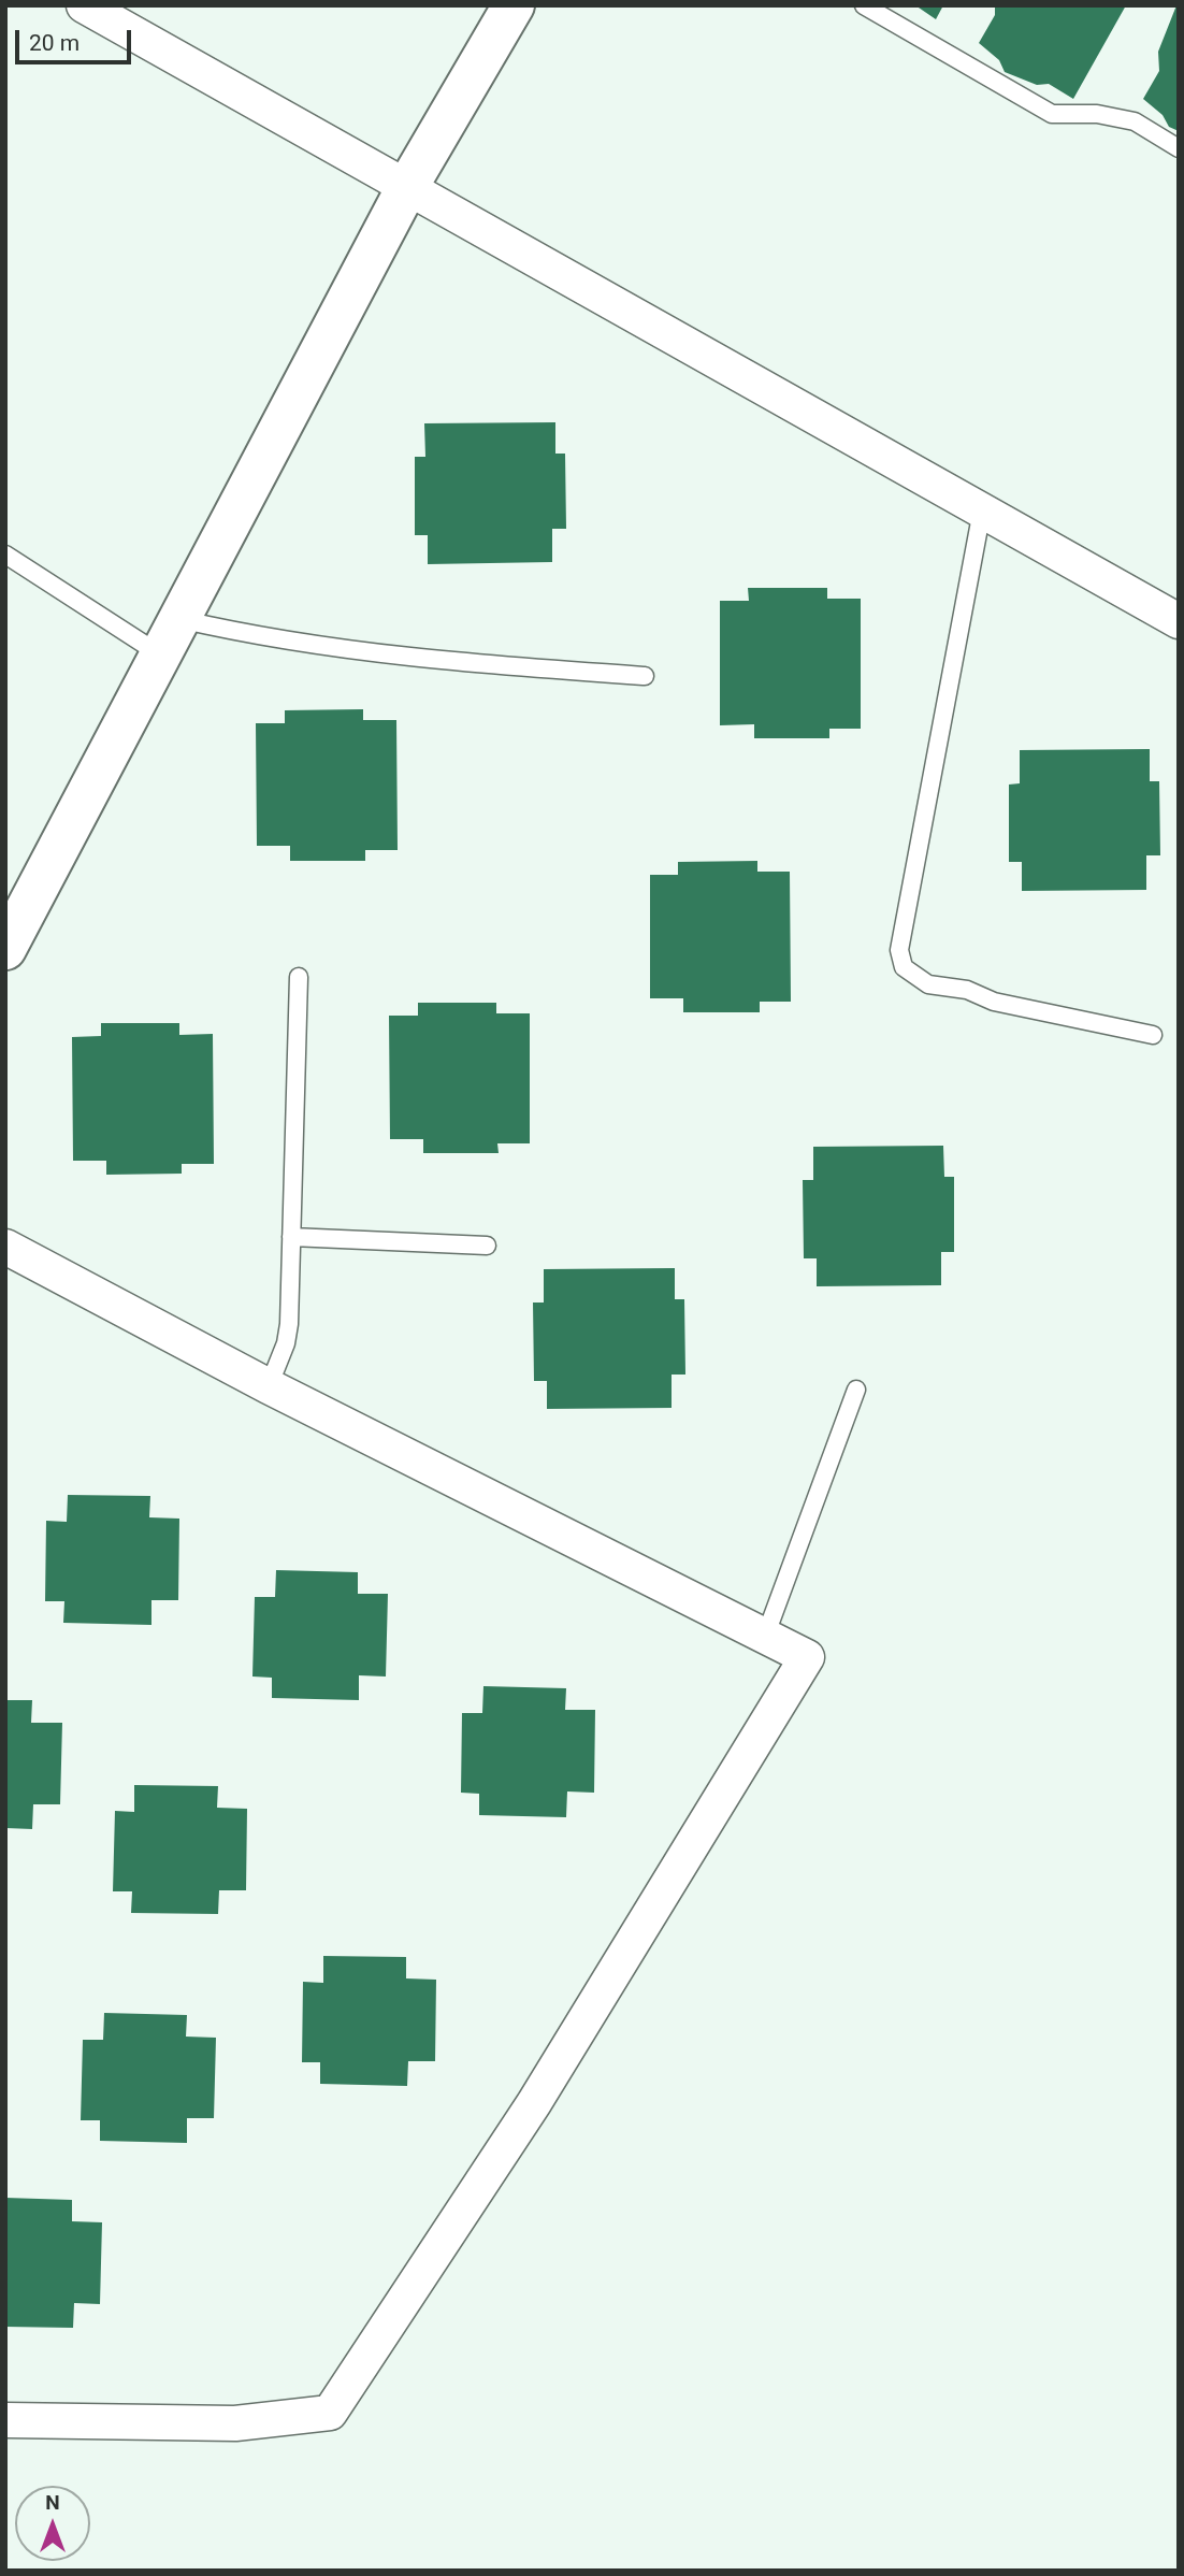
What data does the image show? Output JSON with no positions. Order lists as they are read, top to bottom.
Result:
{
  "scale_bar": "20 m",
  "north": "top"
}
